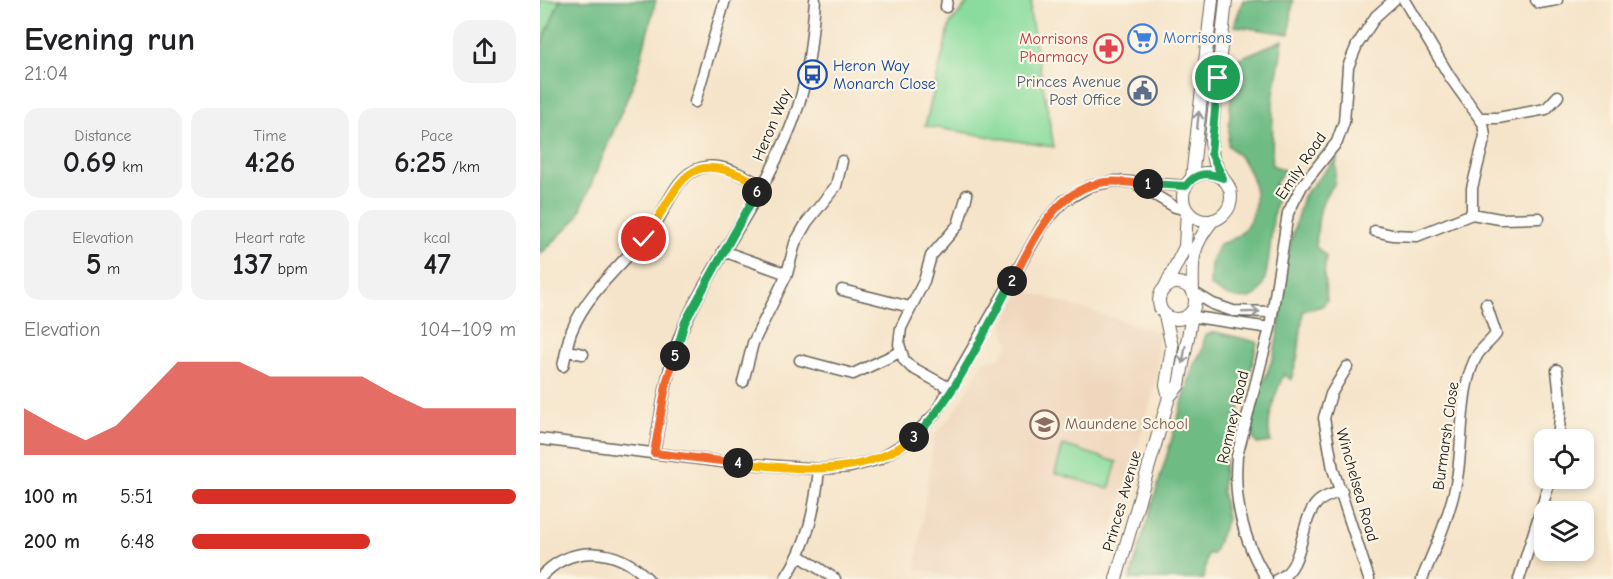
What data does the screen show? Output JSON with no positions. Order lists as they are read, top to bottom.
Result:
{
  "streets": {
    "street": [
      "Heron Way",
      "Emily Road",
      "Romney Road",
      "Burmarsh Close",
      "Winchelsea Road",
      "Princes Avenue"
    ]
  },
  "crossings": [
    ["Emily Road", "Romney Road"]
  ],
  "places": {
    "supermarket": ["Morrisons"],
    "pharmacy": ["Morrisons Pharmacy"],
    "bus stop": ["Heron Way Monarch Close"],
    "public building": ["Princes Avenue Post Office"],
    "school or university": ["Maundene School"]
  },
  "page": {
    "heading": ["Evening run", "21:04"],
    "stats": [
      ["Distance", "0.69 km"],
      ["Time", "4:26"],
      ["Pace", "6:25 /km"],
      ["Elevation", "5 m"],
      ["Heart rate", "137 bpm"],
      ["kcal", "47"]
    ],
    "pins": [
      "1",
      "6",
      "2",
      "5",
      "3",
      "4"
    ],
    "chart": ["Elevation", "104–109 m"],
    "list": [
      {
        "name": "100 m",
        "note": "5:51"
      },
      {
        "name": "200 m",
        "note": "6:48"
      }
    ]
  }
}
